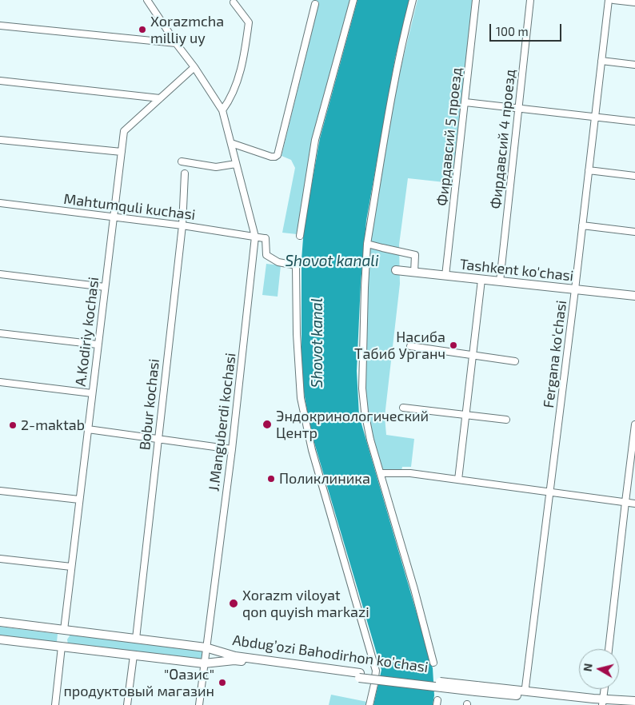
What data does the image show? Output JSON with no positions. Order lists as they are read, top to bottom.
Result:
{
  "streets": {
    "main road": ["Tashkent ko'chasi", "Abdug’ozi Bahodirhon ko’chasi"],
    "street": [
      "Фирдавсий 5 проезд",
      "Фирдавсий 4 проезд",
      "Mahtumquli kuchasi",
      "A.Kodiriy kochasi",
      "Fergana ko'chasi",
      "Bobur kochasi",
      "J.Manguberdi kochasi"
    ]
  },
  "crossings": [
    ["Фирдавсий 5 проезд", "Tashkent ko'chasi"],
    ["Фирдавсий 4 проезд", "Tashkent ko'chasi"],
    ["Mahtumquli kuchasi", "A.Kodiriy kochasi"],
    ["Mahtumquli kuchasi", "Bobur kochasi"],
    ["Mahtumquli kuchasi", "J.Manguberdi kochasi"],
    ["Tashkent ko'chasi", "Fergana ko'chasi"],
    ["A.Kodiriy kochasi", "J.Manguberdi kochasi"],
    ["A.Kodiriy kochasi", "Abdug’ozi Bahodirhon ko’chasi"],
    ["Bobur kochasi", "Abdug’ozi Bahodirhon ko’chasi"],
    ["J.Manguberdi kochasi", "Abdug’ozi Bahodirhon ko’chasi"]
  ],
  "water": ["Shovot kanali", "Shovot kanal"],
  "places": [
    "Xorazmcha milliy uy",
    "Насиба Табиб Урганч",
    "Эндокринологический Центр",
    "2-maktab",
    "Поликлиника",
    "Xorazm viloyat qon quyish markazi",
    "\"Оазис\" продуктовый магазин"
  ],
  "scale_bar": "100 m",
  "north": "left"
}
